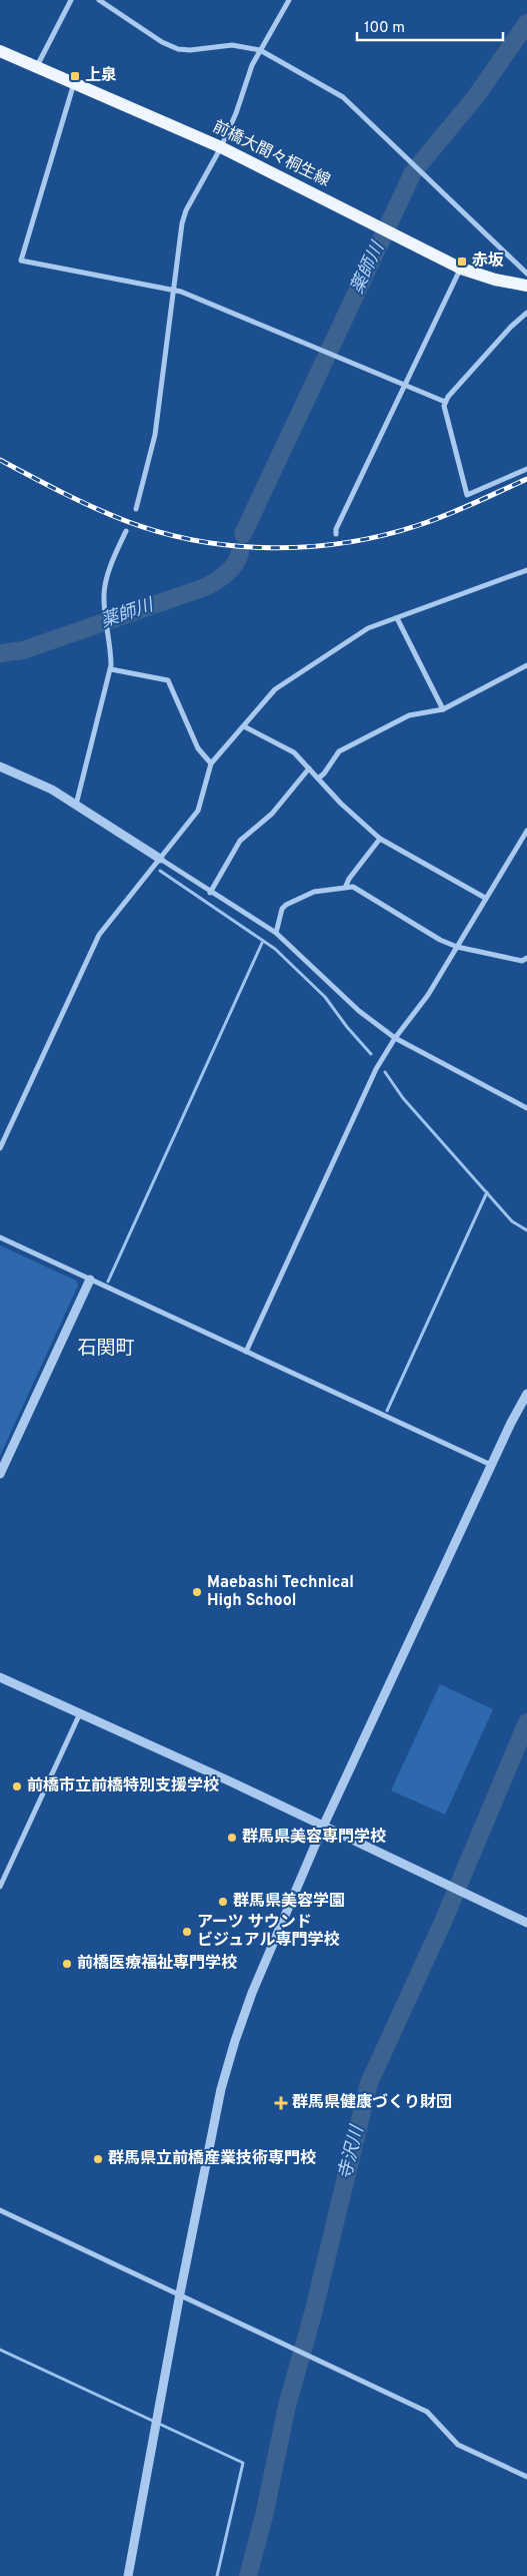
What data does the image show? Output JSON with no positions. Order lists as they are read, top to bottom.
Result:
{
  "streets": {
    "main road": ["前橋大間々桐生線"]
  },
  "districts": ["石関町"],
  "water": ["薬師川", "寺沢川"],
  "places": {
    "transit": ["上泉", "赤坂"],
    "other": [
      "Maebashi Technical High School",
      "前橋市立前橋特別支援学校",
      "群馬県美容専門学校",
      "群馬県美容学園",
      "アーツ サウンド ビジュアル専門学校",
      "前橋医療福祉専門学校",
      "群馬県立前橋産業技術専門校"
    ],
    "health": ["群馬県健康づくり財団"]
  },
  "scale_bar": "100 m"
}
